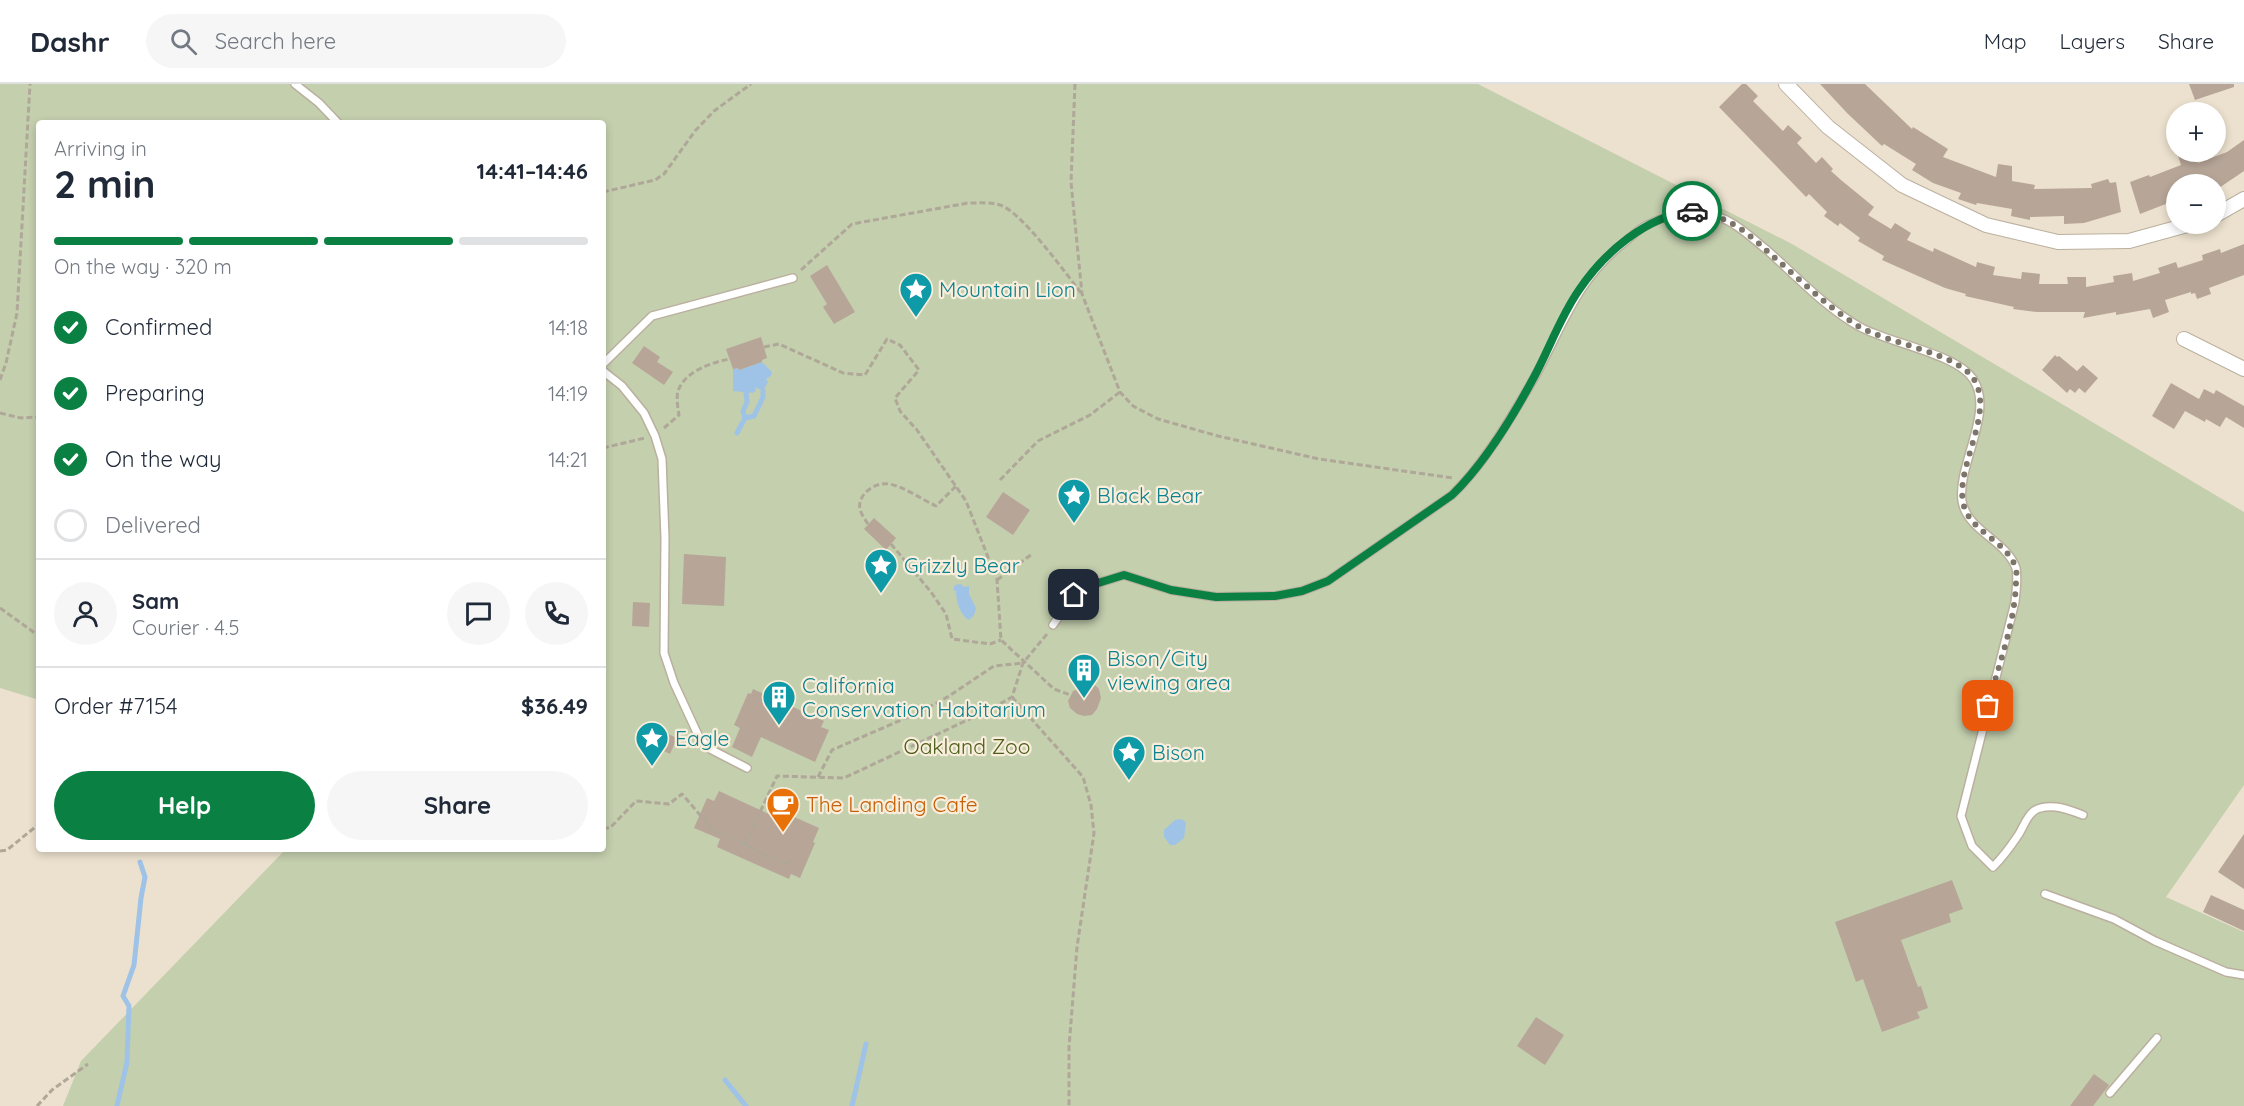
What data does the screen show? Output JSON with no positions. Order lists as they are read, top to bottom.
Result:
{
  "parks": ["Oakland Zoo"],
  "places": {
    "place": [
      "Mountain Lion",
      "Black Bear",
      "Grizzly Bear",
      "Eagle",
      "Bison"
    ],
    "building": ["Bison/City viewing area", "California Conservation Habitarium"],
    "cafe": ["The Landing Cafe"]
  },
  "page": {
    "header": "Dashr",
    "search": "Search here",
    "nav": ["Map", "Layers", "Share"],
    "map_buttons": ["+", "−"],
    "heading": ["2 min", "Arriving in", "14:41–14:46"],
    "panel": [
      "Sam",
      "Courier · 4.5",
      "Order #7154",
      "$36.49"
    ],
    "bar": "On the way · 320 m",
    "list": [
      ["Confirmed", "14:18"],
      ["Preparing", "14:19"],
      ["On the way", "14:21"],
      "Delivered"
    ],
    "buttons": ["Help", "Share"]
  }
}
